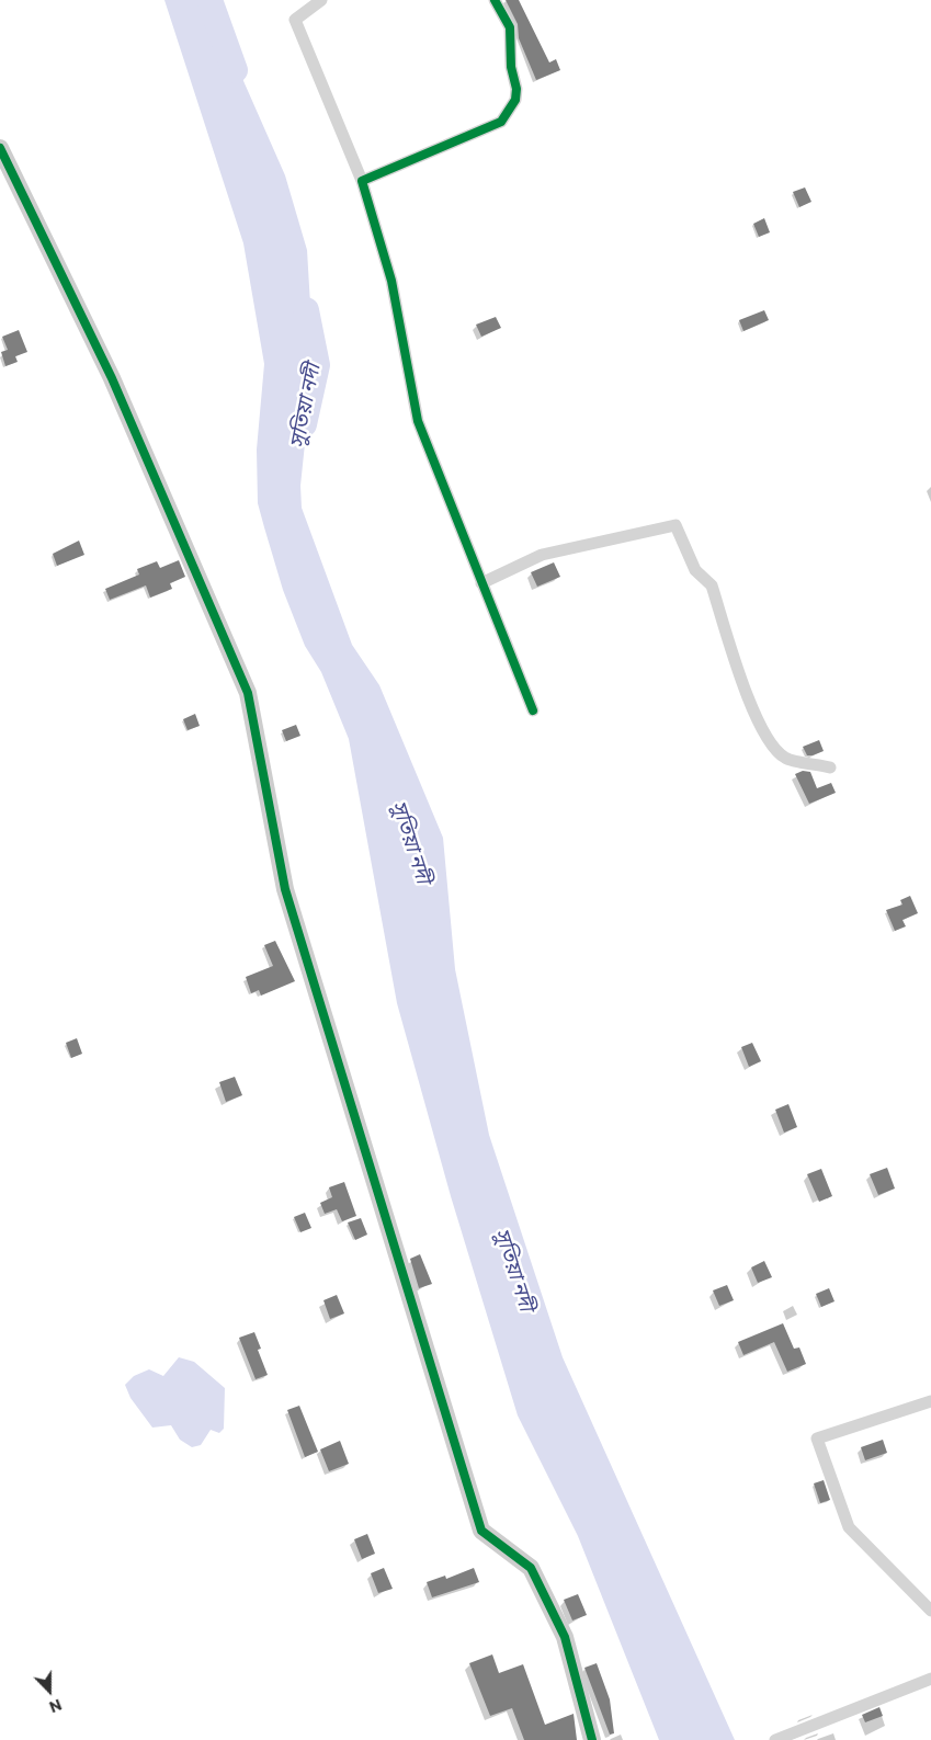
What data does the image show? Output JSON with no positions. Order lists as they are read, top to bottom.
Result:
{
  "water": ["সুতিয়া নদী"],
  "north": "bottom"
}
